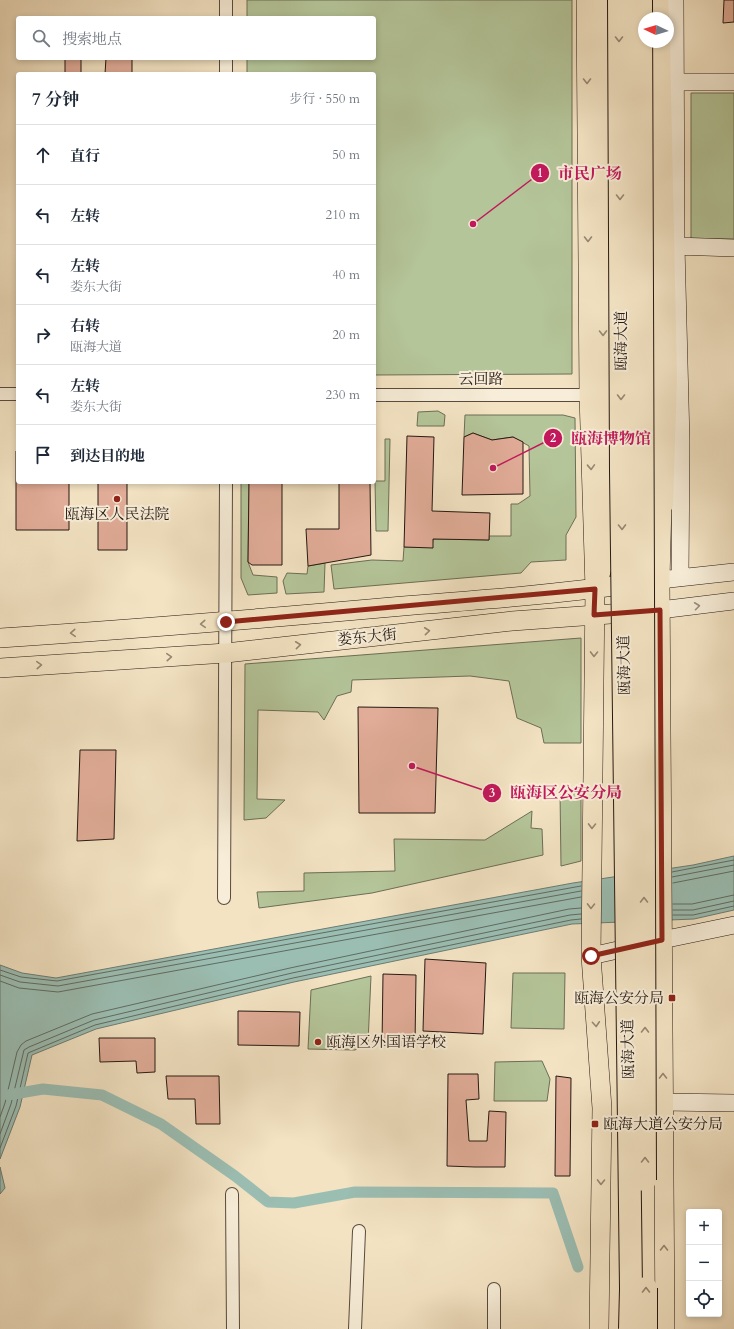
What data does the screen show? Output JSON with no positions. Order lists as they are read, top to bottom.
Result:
{
  "streets": {
    "highway": ["瓯海大道"],
    "main road": ["娄东大街"],
    "street": ["云回路"]
  },
  "crossings": [
    ["瓯海大道", "云回路"],
    ["瓯海大道", "娄东大街"]
  ],
  "places": {
    "other": [
      "市民广场",
      "瓯海博物馆",
      "瓯海区人民法院",
      "瓯海区公安分局",
      "瓯海区外国语学校"
    ],
    "transit": ["瓯海公安分局", "瓯海大道公安分局"]
  },
  "north": "left",
  "page": {
    "search": "搜索地点",
    "heading": ["7 分钟", "步行 · 550 m"],
    "list": [
      ["直行", "50 m"],
      ["左转", "210 m"],
      ["左转", "娄东大街", "40 m"],
      ["右转", "瓯海大道", "20 m"],
      ["左转", "娄东大街", "230 m"],
      "到达目的地"
    ],
    "map_buttons": ["+", "−"]
  }
}
